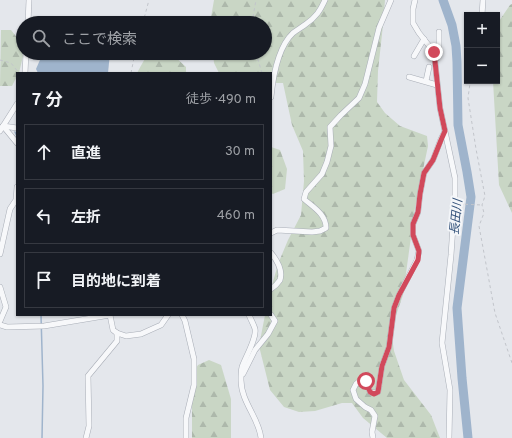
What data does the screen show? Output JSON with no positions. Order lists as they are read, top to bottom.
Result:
{
  "water": ["長田川"],
  "page": {
    "map_buttons": ["+", "−"],
    "search": "ここで検索",
    "heading": ["7 分", "徒歩 · 490 m"],
    "list": [
      ["直進", "30 m"],
      ["左折", "460 m"],
      "目的地に到着"
    ]
  }
}
